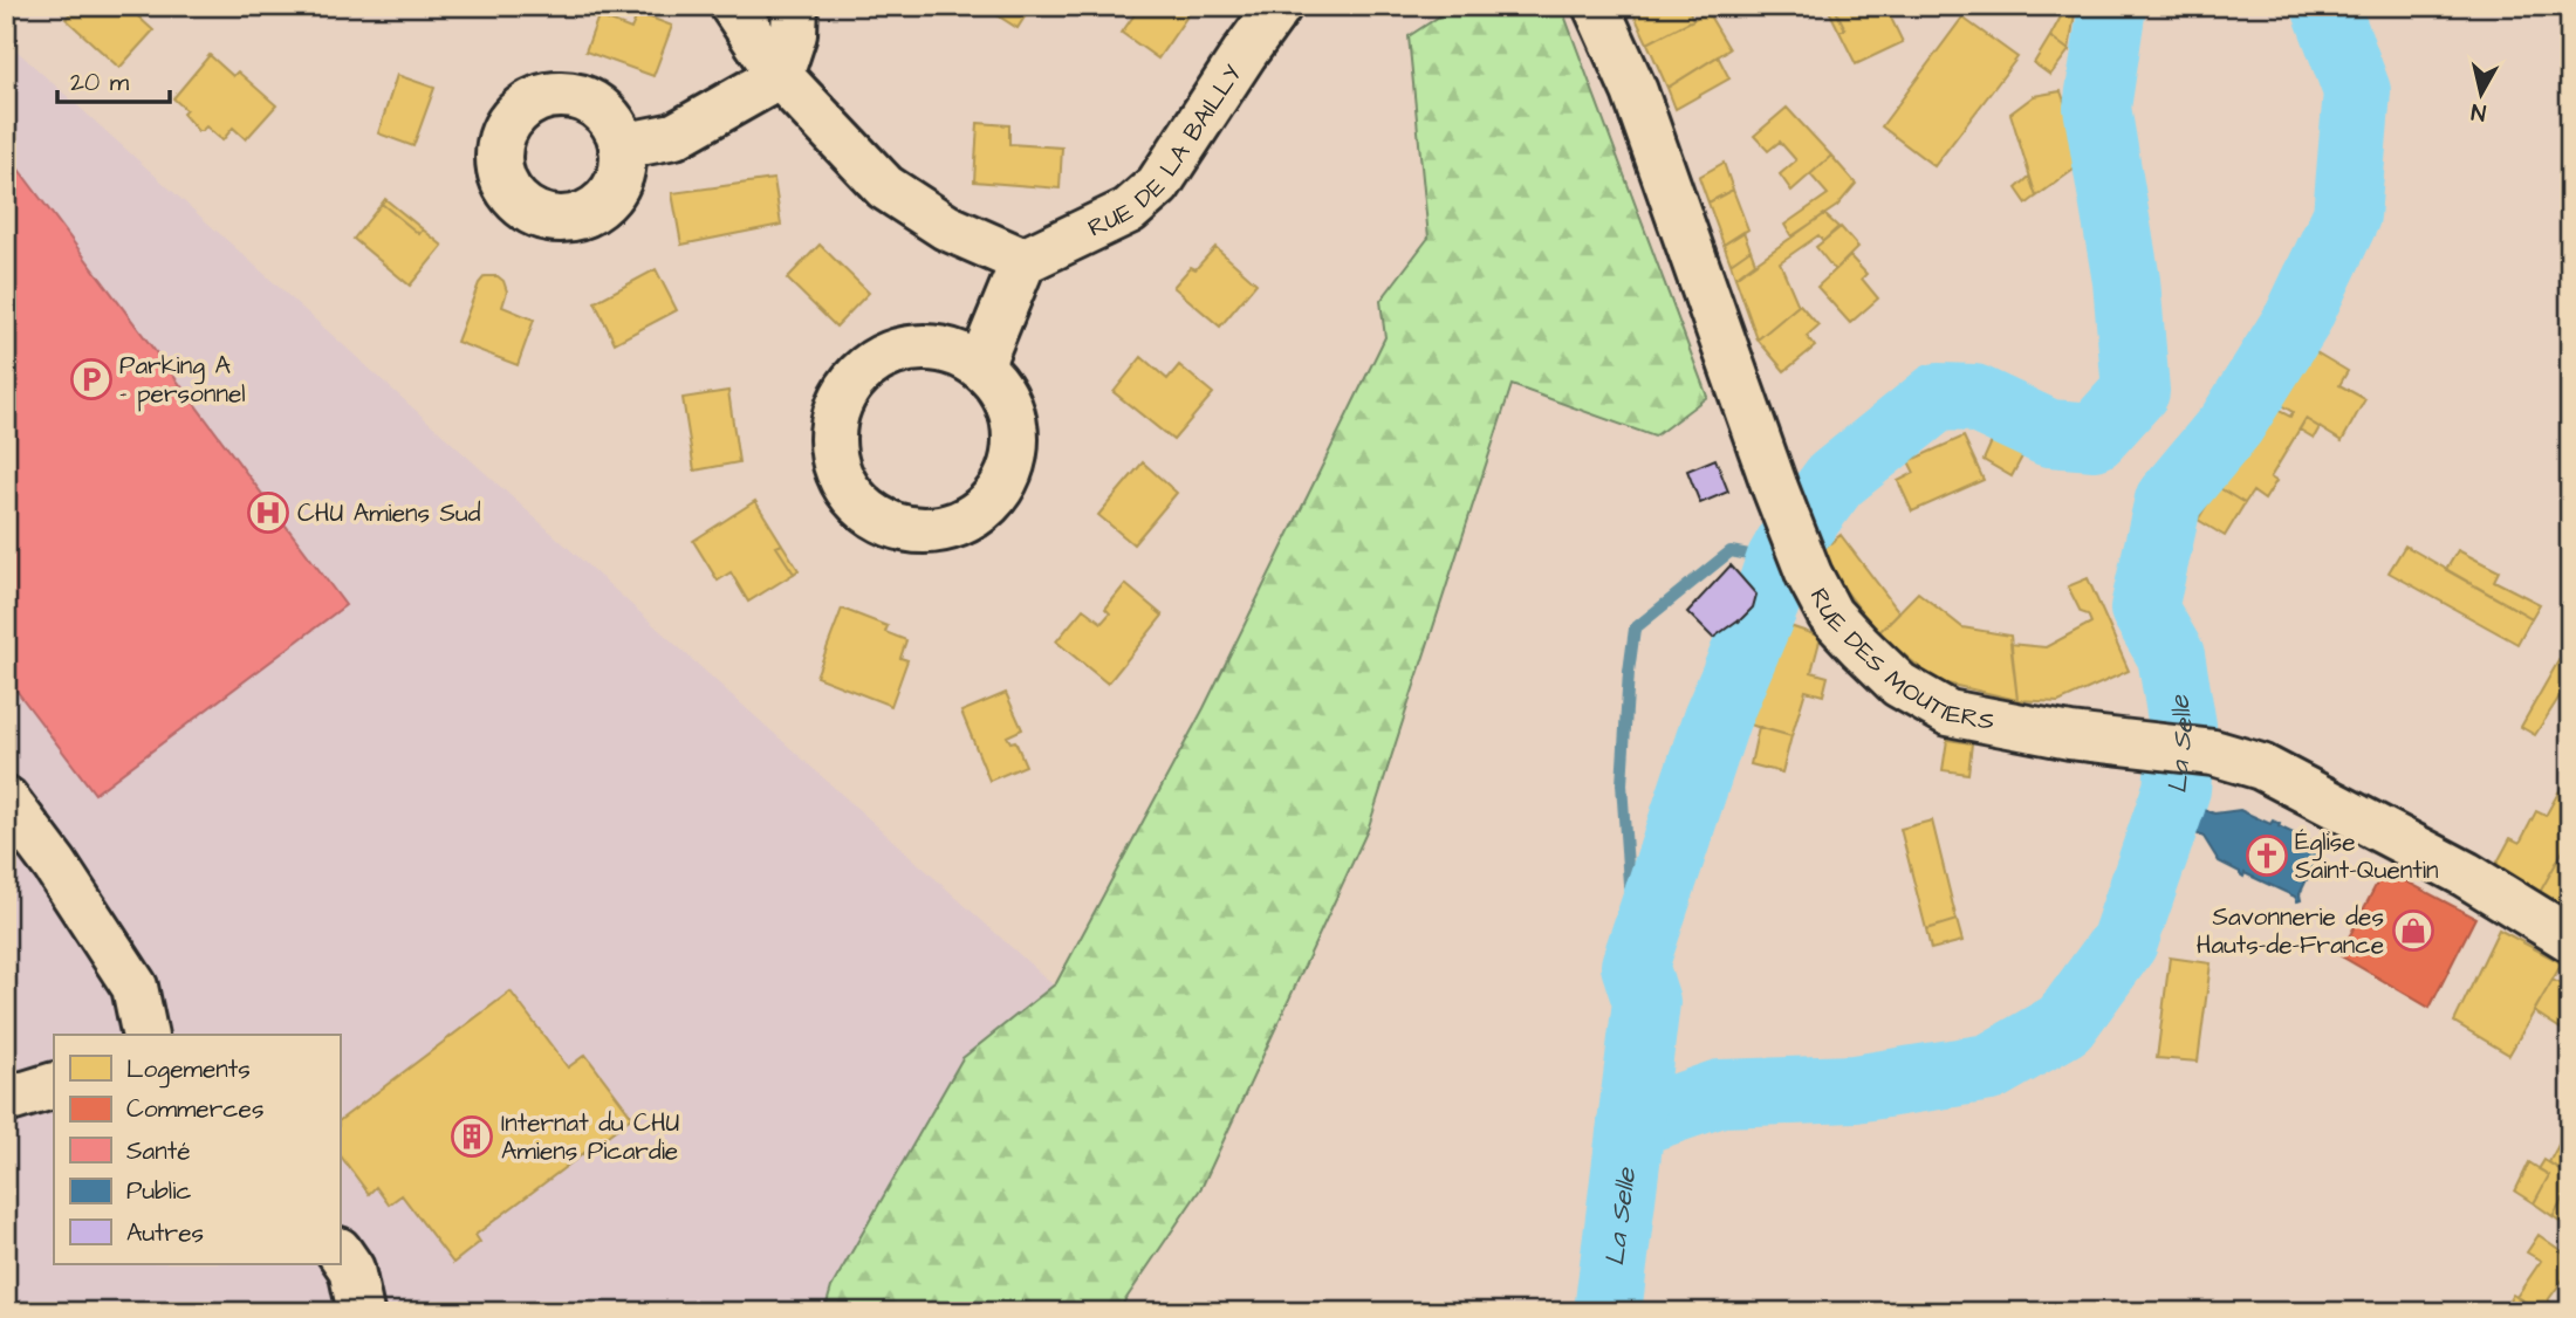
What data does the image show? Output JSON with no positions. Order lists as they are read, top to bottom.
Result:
{
  "streets": {
    "street": ["RUE DE LA BAILLY", "RUE DES MOUTIERS"]
  },
  "water": ["La Selle"],
  "places": {
    "parking": ["Parking A - personnel"],
    "hospital": ["CHU Amiens Sud"],
    "church": ["Église Saint-Quentin"],
    "shop": ["Savonnerie des Hauts-de-France"],
    "building": ["Internat du CHU Amiens Picardie"]
  },
  "legend": [
    "Logements",
    "Commerces",
    "Santé",
    "Public",
    "Autres"
  ],
  "scale_bar": "20 m",
  "north": "bottom"
}
